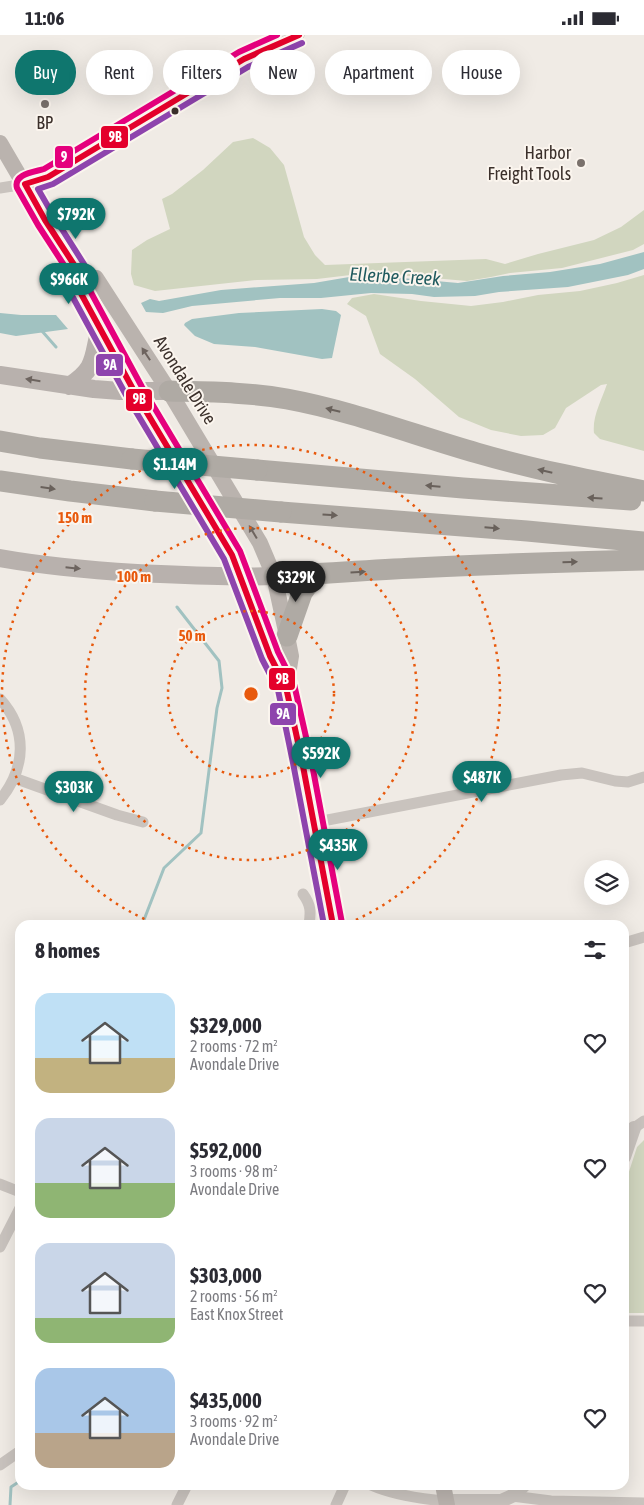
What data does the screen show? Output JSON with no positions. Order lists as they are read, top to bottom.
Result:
{
  "streets": {
    "main road": ["Avondale Drive"]
  },
  "water": ["Ellerbe Creek"],
  "places": ["BP", "Harbor Freight Tools"],
  "lines": ["transit line 9B", "transit line 9", "transit line 9A"],
  "page": {
    "status": "11:06",
    "chip": [
      "Buy",
      "Rent",
      "Filters",
      "New",
      "Apartment",
      "House"
    ],
    "price": [
      "$792K",
      "$966K",
      "$1.14M",
      "$329K",
      "$592K",
      "$487K",
      "$303K",
      "$435K"
    ],
    "heading": "8 homes",
    "list": [
      {
        "name": "$329,000",
        "note": "2 rooms · 72 m² · Avondale Drive"
      },
      {
        "name": "$592,000",
        "note": "3 rooms · 98 m² · Avondale Drive"
      },
      {
        "name": "$303,000",
        "note": "2 rooms · 56 m² · East Knox Street"
      },
      {
        "name": "$435,000",
        "note": "3 rooms · 92 m² · Avondale Drive"
      }
    ]
  },
  "rings": ["150 m", "100 m", "50 m"]
}
